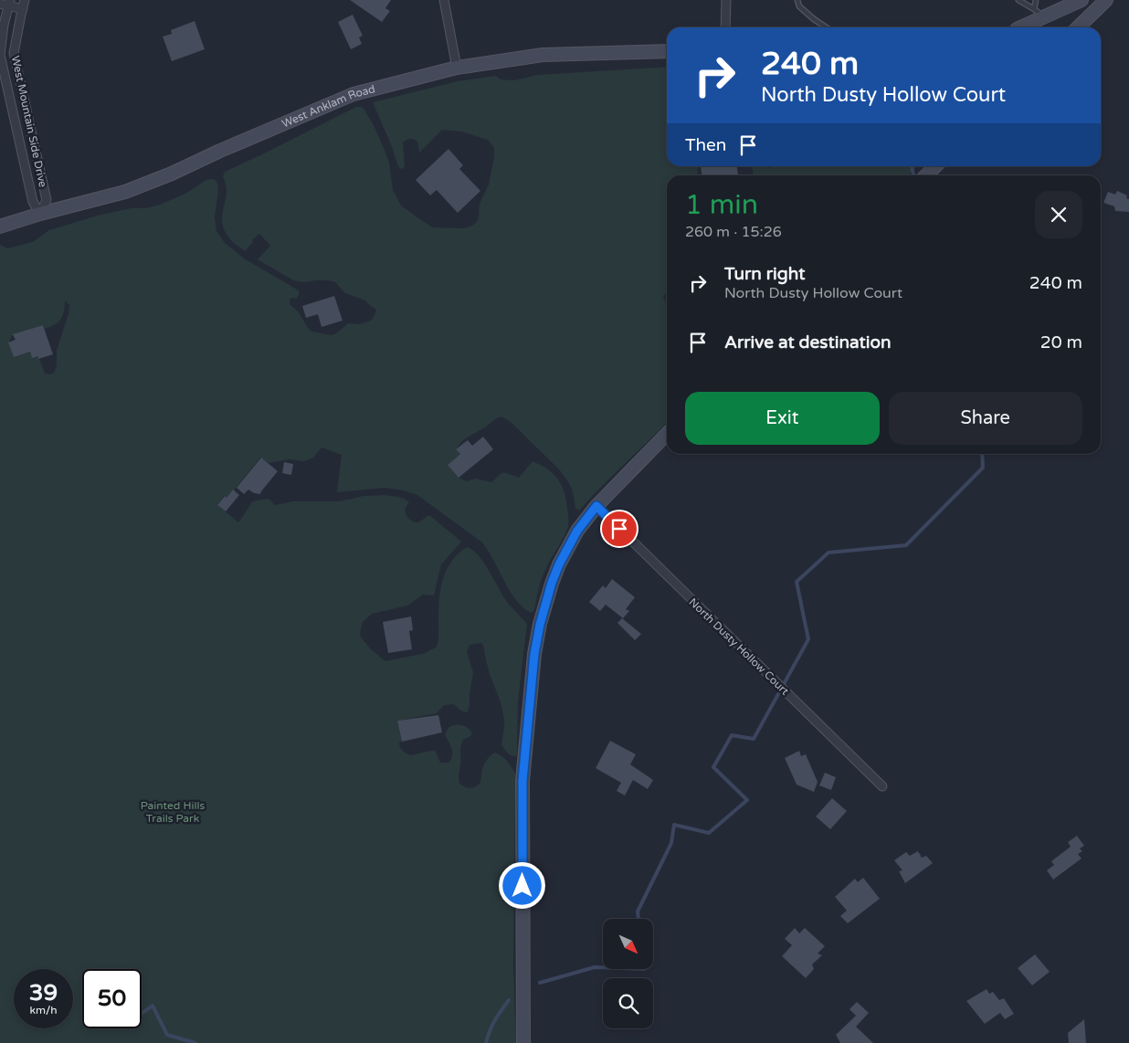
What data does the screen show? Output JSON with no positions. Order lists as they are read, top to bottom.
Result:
{
  "streets": {
    "main road": ["West Anklam Road"],
    "street": ["West Mountain Side Drive", "North Dusty Hollow Court"]
  },
  "crossings": [
    ["West Anklam Road", "West Mountain Side Drive"]
  ],
  "parks": ["Painted Hills Trails Park"],
  "north": "bottom right",
  "page": {
    "turn": ["240 m", "North Dusty Hollow Court"],
    "then": "Then",
    "heading": ["1 min", "260 m · 15:26"],
    "list": [
      {
        "name": "Turn right",
        "note": "North Dusty Hollow Court",
        "value": "240 m"
      },
      {
        "name": "Arrive at destination",
        "value": "20 m"
      }
    ],
    "buttons": ["Exit", "Share"],
    "speed": "39 km/h",
    "limit": "50"
  }
}
